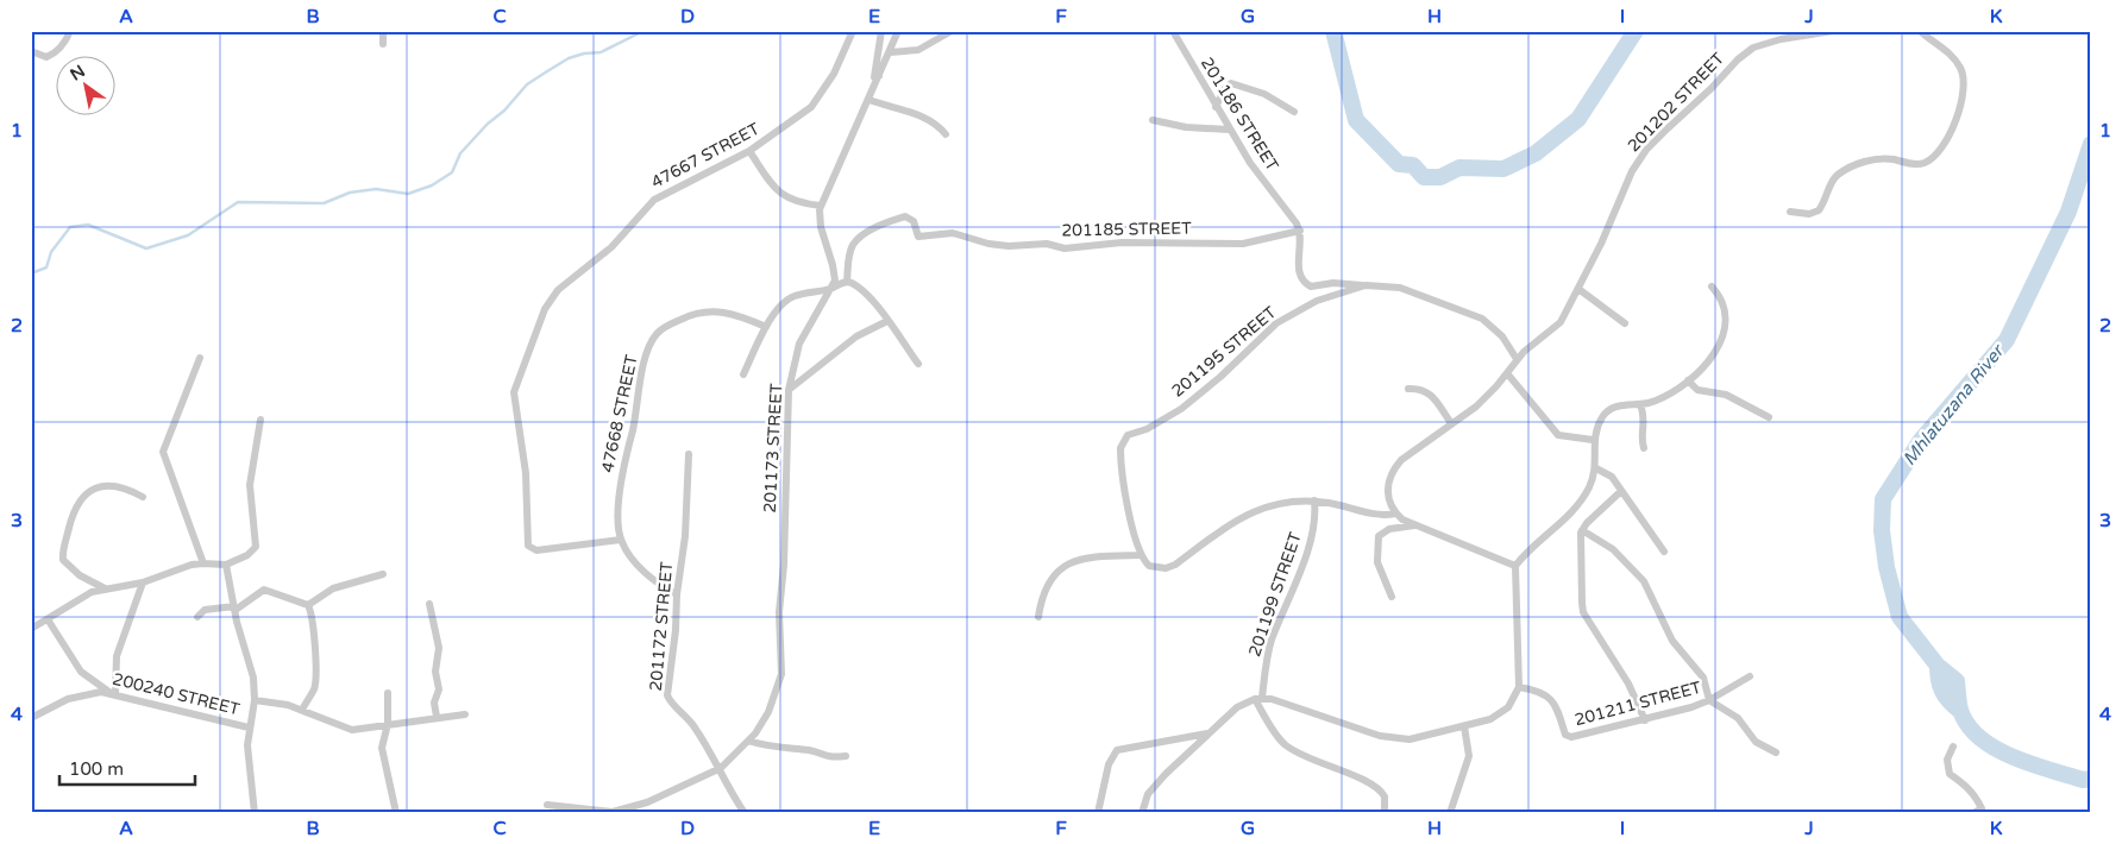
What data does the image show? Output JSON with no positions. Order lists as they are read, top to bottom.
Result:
{
  "streets": {
    "street": [
      "201202 STREET",
      "201186 STREET",
      "47667 STREET",
      "201185 STREET",
      "201195 STREET",
      "47668 STREET",
      "201173 STREET",
      "201199 STREET",
      "201172 STREET",
      "200240 STREET",
      "201211 STREET"
    ]
  },
  "crossings": [
    ["201202 STREET", "201195 STREET"],
    ["201186 STREET", "201185 STREET"],
    ["47667 STREET", "47668 STREET"],
    ["201173 STREET", "201172 STREET"]
  ],
  "water": ["Mhlatuzana River"],
  "scale_bar": "100 m",
  "north": "top left",
  "grid": {
    "columns": [
      "A",
      "B",
      "C",
      "D",
      "E",
      "F",
      "G",
      "H",
      "I",
      "J",
      "K"
    ],
    "rows": [
      "1",
      "2",
      "3",
      "4"
    ]
  }
}
